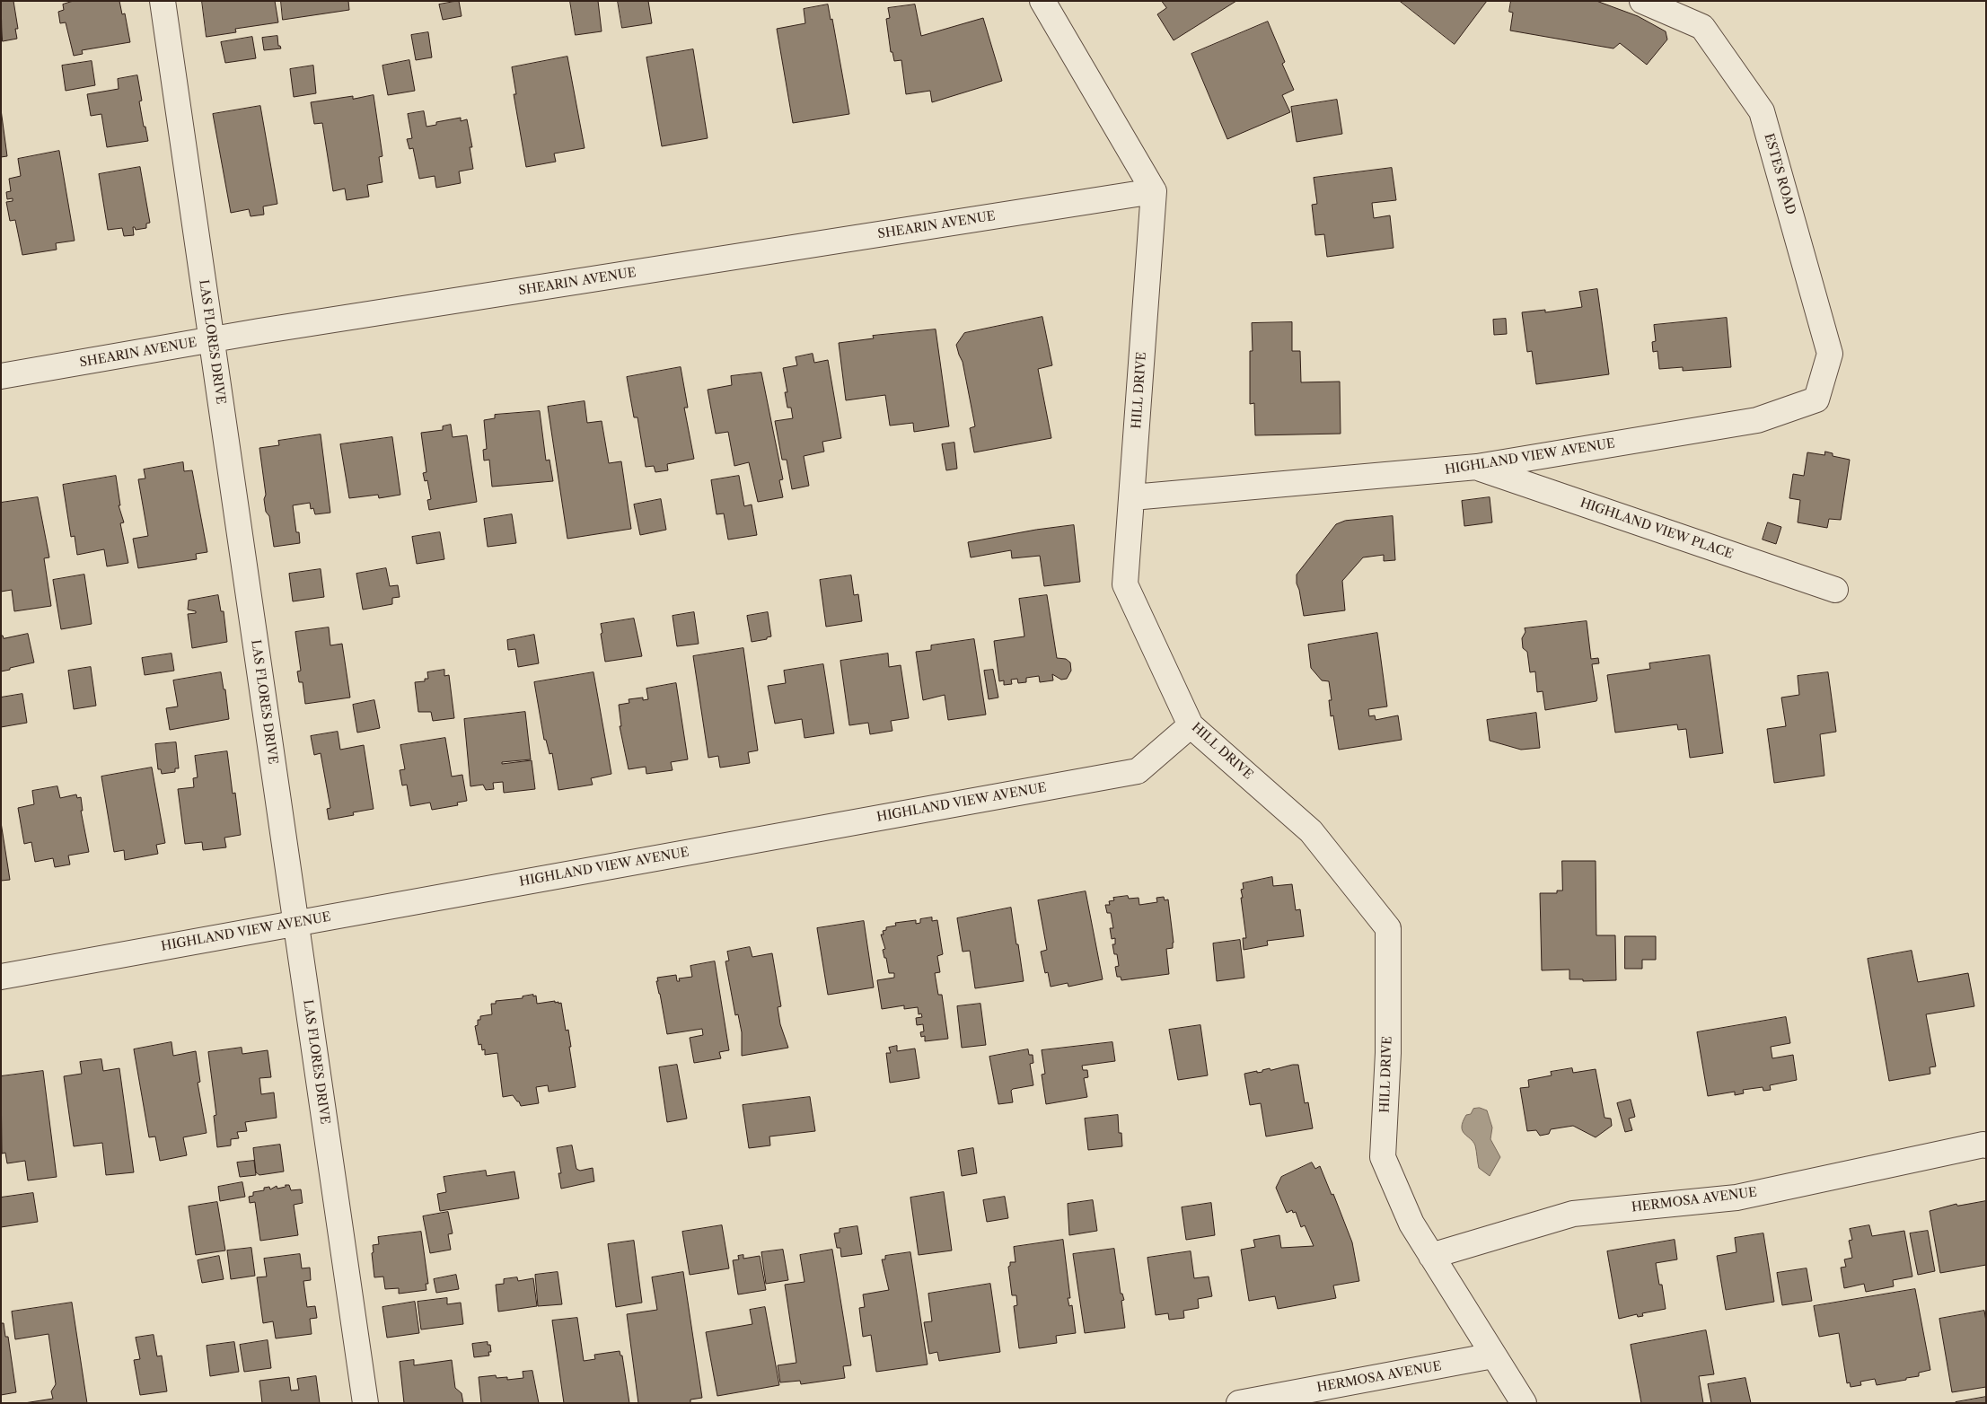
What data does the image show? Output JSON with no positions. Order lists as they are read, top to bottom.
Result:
{
  "streets": {
    "street": [
      "ESTES ROAD",
      "SHEARIN AVENUE",
      "LAS FLORES DRIVE",
      "HILL DRIVE",
      "HIGHLAND VIEW AVENUE",
      "HIGHLAND VIEW PLACE",
      "HERMOSA AVENUE"
    ]
  },
  "crossings": [
    ["ESTES ROAD", "HIGHLAND VIEW AVENUE"],
    ["SHEARIN AVENUE", "LAS FLORES DRIVE"],
    ["SHEARIN AVENUE", "HILL DRIVE"],
    ["LAS FLORES DRIVE", "HIGHLAND VIEW AVENUE"],
    ["HILL DRIVE", "HIGHLAND VIEW AVENUE"],
    ["HILL DRIVE", "HERMOSA AVENUE"],
    ["HIGHLAND VIEW AVENUE", "HIGHLAND VIEW PLACE"]
  ]
}
